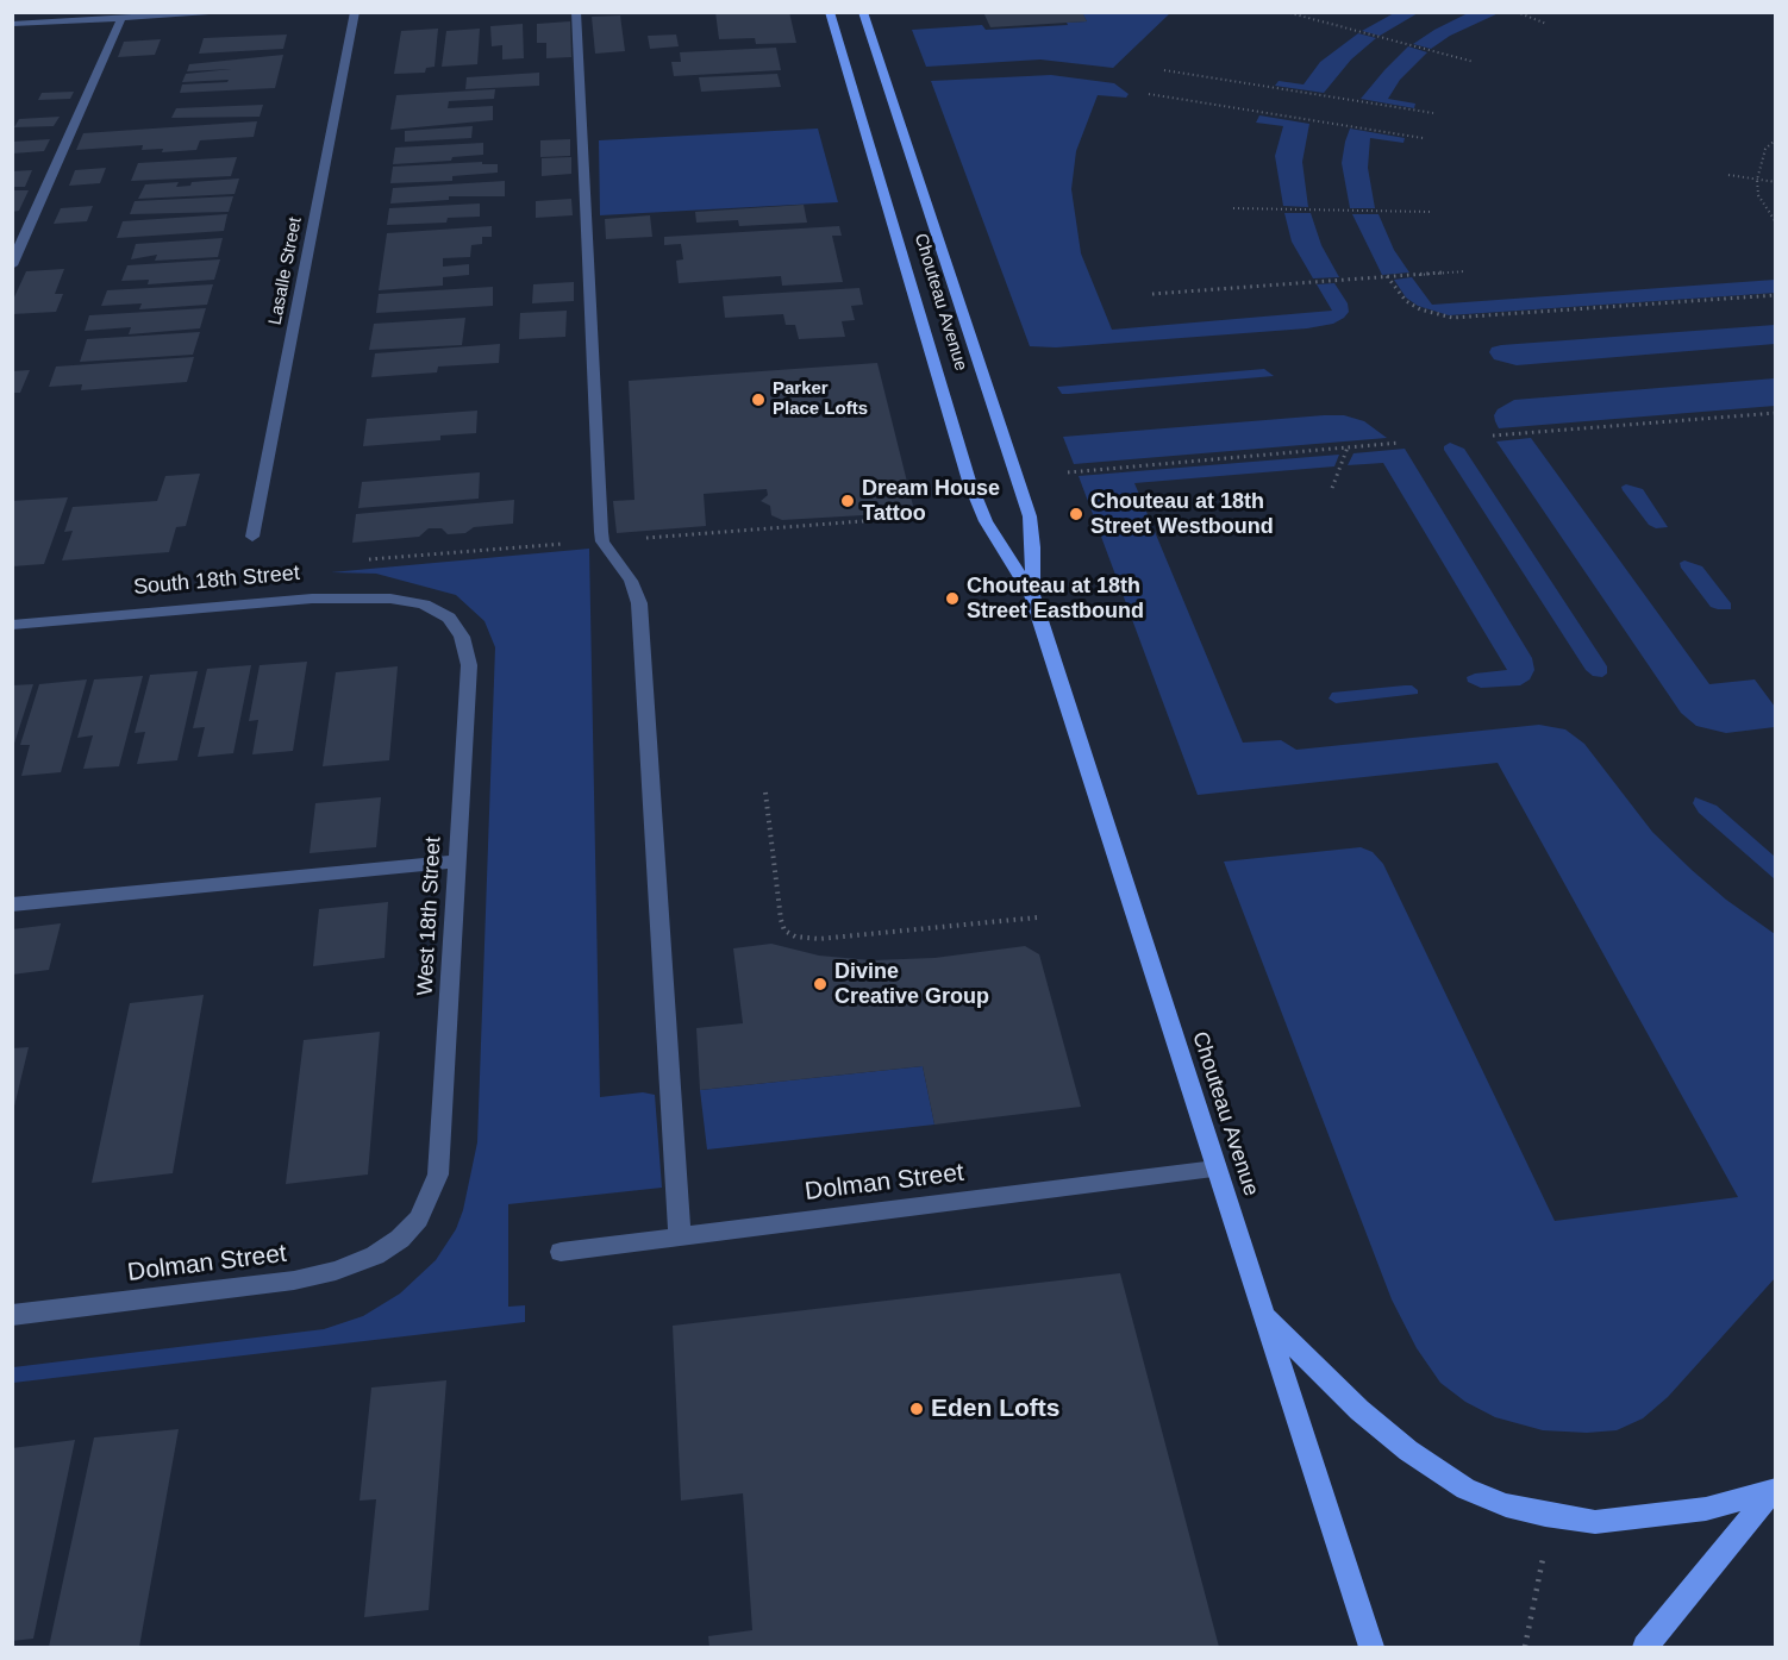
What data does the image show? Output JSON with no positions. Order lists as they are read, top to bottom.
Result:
{
  "streets": {
    "main road": ["Chouteau Avenue"],
    "street": [
      "Lasalle Street",
      "South 18th Street",
      "West 18th Street",
      "Dolman Street"
    ]
  },
  "crossings": [
    ["Chouteau Avenue", "Dolman Street"],
    ["South 18th Street", "West 18th Street"],
    ["West 18th Street", "Dolman Street"]
  ],
  "places": [
    "Parker Place Lofts",
    "Dream House Tattoo",
    "Chouteau at 18th Street Westbound",
    "Chouteau at 18th Street Eastbound",
    "Divine Creative Group",
    "Eden Lofts"
  ]
}
